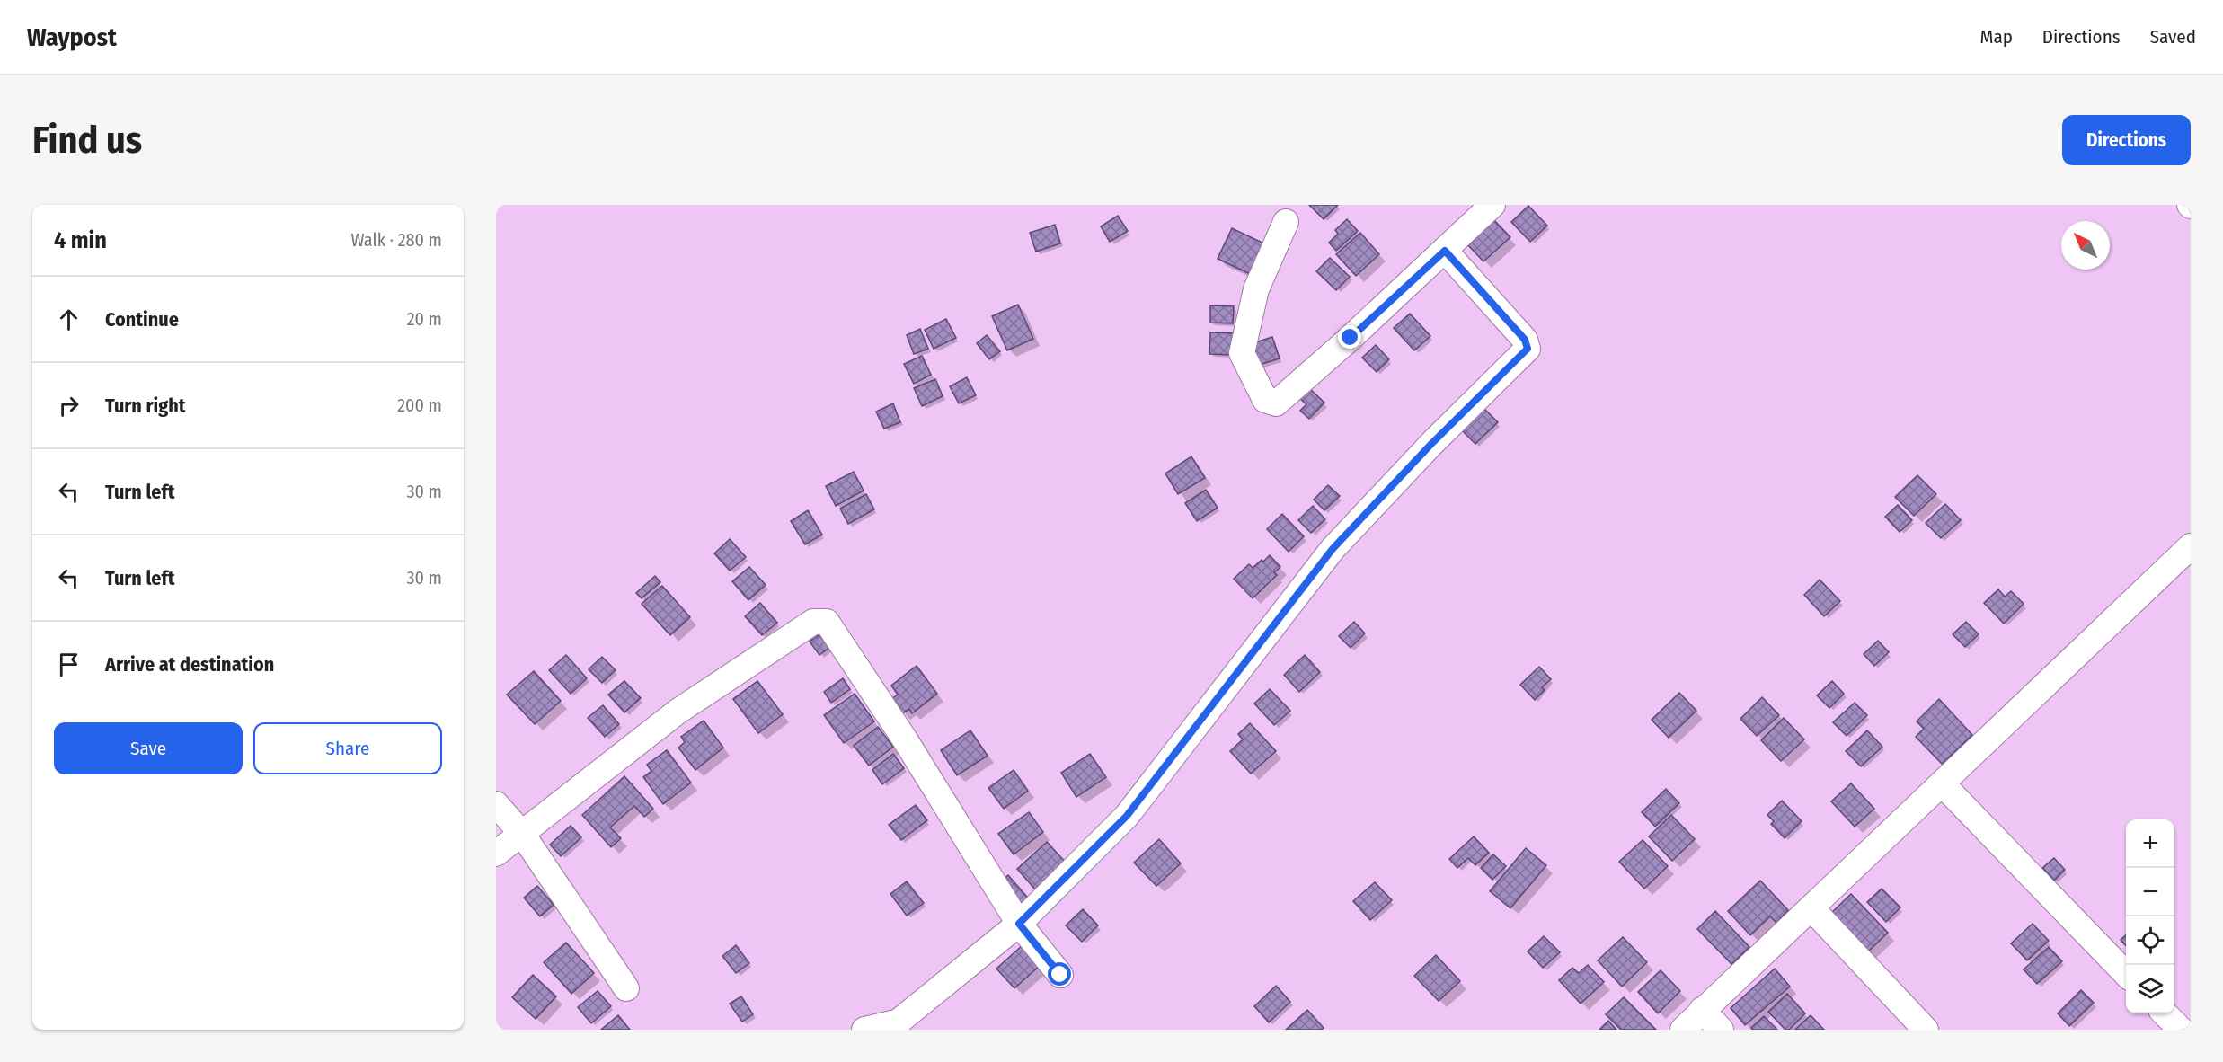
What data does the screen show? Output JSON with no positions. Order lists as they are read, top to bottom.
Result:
{
  "north": "top left",
  "page": {
    "header": "Waypost",
    "nav": ["Map", "Directions", "Saved"],
    "buttons": [
      "Directions",
      ["Save", "Share"]
    ],
    "title": "Find us",
    "heading": ["4 min", "Walk · 280 m"],
    "list": [
      ["Continue", "20 m"],
      ["Turn right", "200 m"],
      ["Turn left", "30 m"],
      ["Turn left", "30 m"],
      "Arrive at destination"
    ],
    "map_buttons": ["+", "−"]
  }
}
